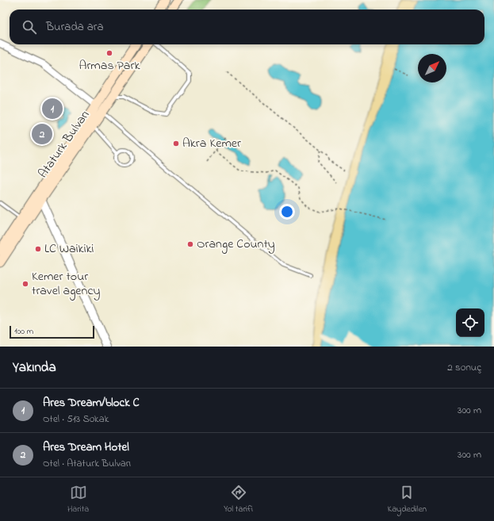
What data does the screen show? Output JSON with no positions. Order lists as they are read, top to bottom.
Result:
{
  "streets": {
    "main road": ["Ataturk Bulvarı"]
  },
  "places": [
    "Armas Park",
    "Akra Kemer",
    "Orange County",
    "LC Waikiki",
    "Kemer tour travel agency"
  ],
  "scale_bar": "100 m",
  "north": "top right",
  "page": {
    "search": "Burada ara",
    "pins": ["1", "2"],
    "scale": "100 m",
    "heading": ["Yakında", "2 sonuç"],
    "list": [
      {
        "mark": "1",
        "name": "Ares Dream/block C",
        "note": "Otel · 513 Sokak",
        "value": "300 m"
      },
      {
        "mark": "2",
        "name": "Ares Dream Hotel",
        "note": "Otel · Ataturk Bulvarı",
        "value": "300 m"
      }
    ],
    "nav": ["Harita", "Yol tarifi", "Kaydedilen"]
  }
}
